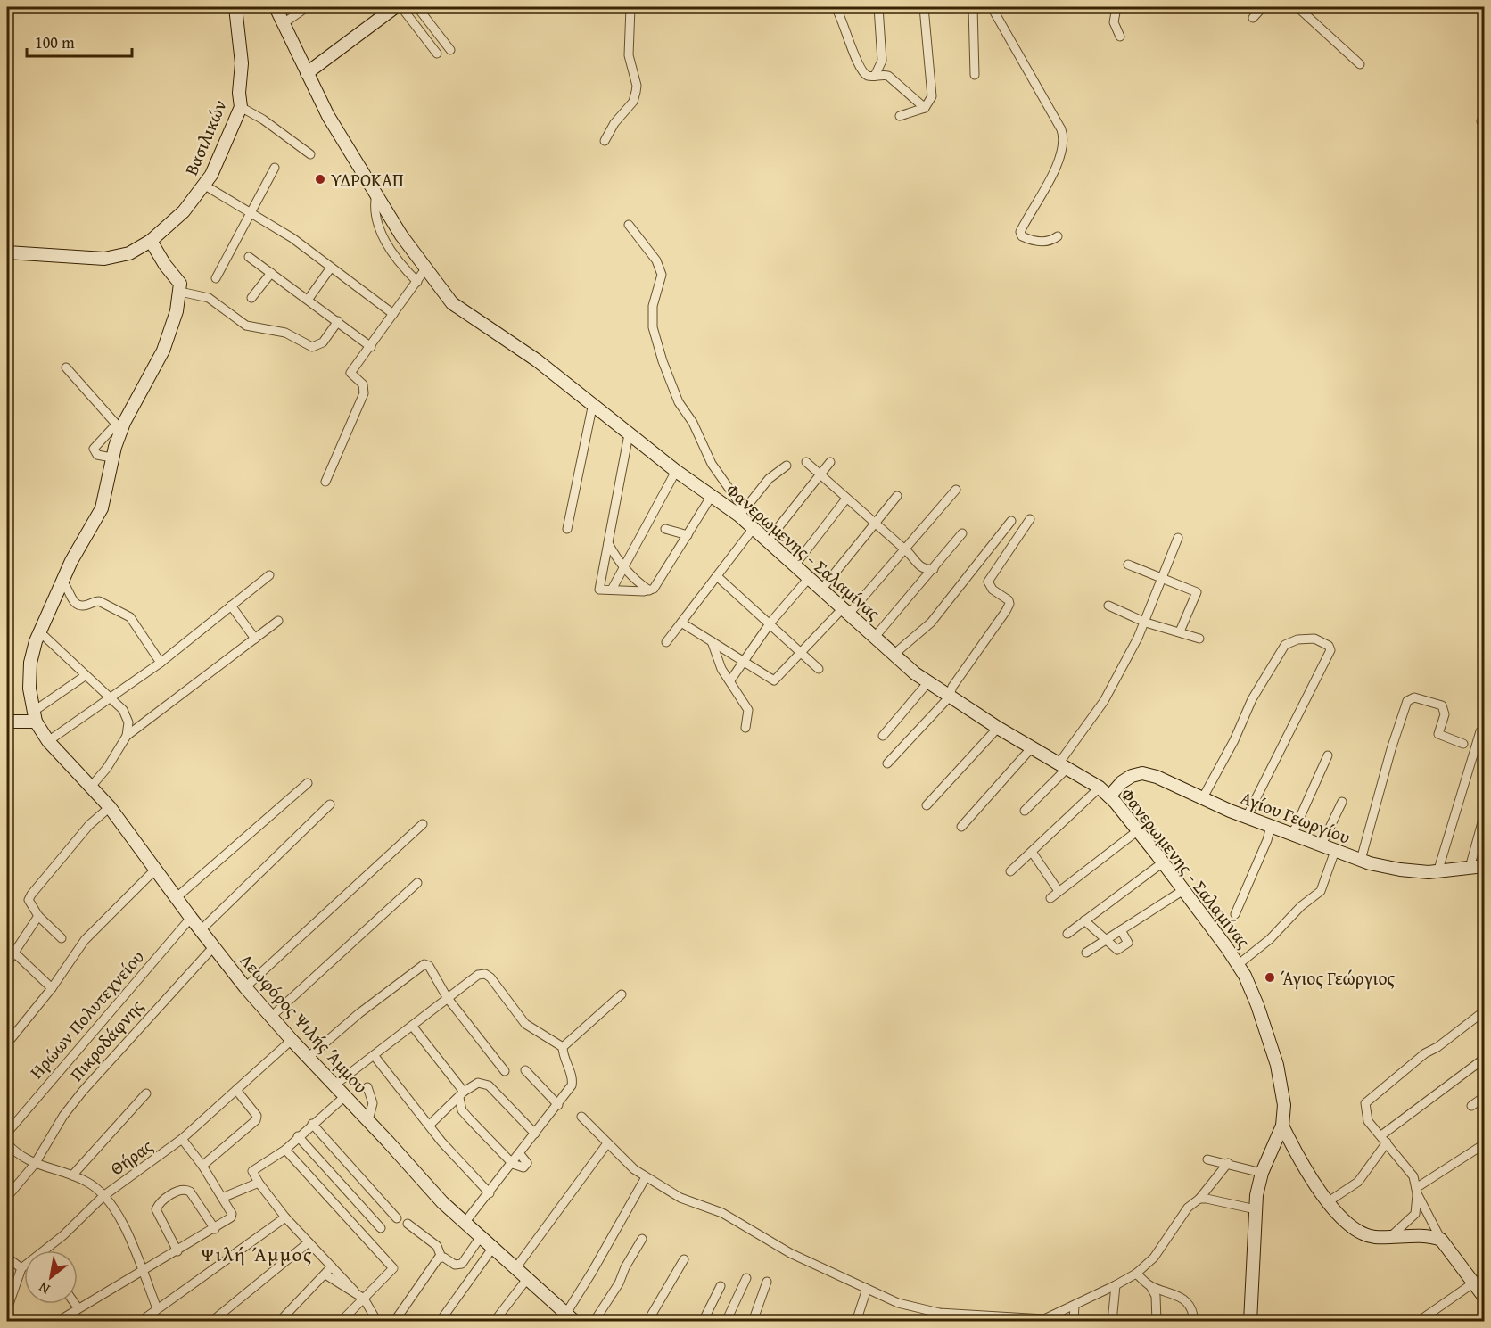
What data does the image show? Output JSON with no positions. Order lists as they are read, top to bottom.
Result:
{
  "streets": {
    "street": [
      "Βασιλικών",
      "Φανερωμενης - Σαλαμίνας",
      "Αγίου Γεωργίου",
      "Ηρώων Πολυτεχνείου",
      "Λεωφόρος Ψιλής Άμμου",
      "Πικροδάφνης",
      "Θήρας"
    ]
  },
  "crossings": [
    ["Φανερωμενης - Σαλαμίνας", "Αγίου Γεωργίου"],
    ["Ηρώων Πολυτεχνείου", "Λεωφόρος Ψιλής Άμμου"],
    ["Λεωφόρος Ψιλής Άμμου", "Πικροδάφνης"],
    ["Λεωφόρος Ψιλής Άμμου", "Θήρας"]
  ],
  "districts": ["Ψιλή Άμμος"],
  "places": ["ΥΔΡΟΚΑΠ", "Άγιος Γεώργιος"],
  "scale_bar": "100 m",
  "north": "bottom left"
}
